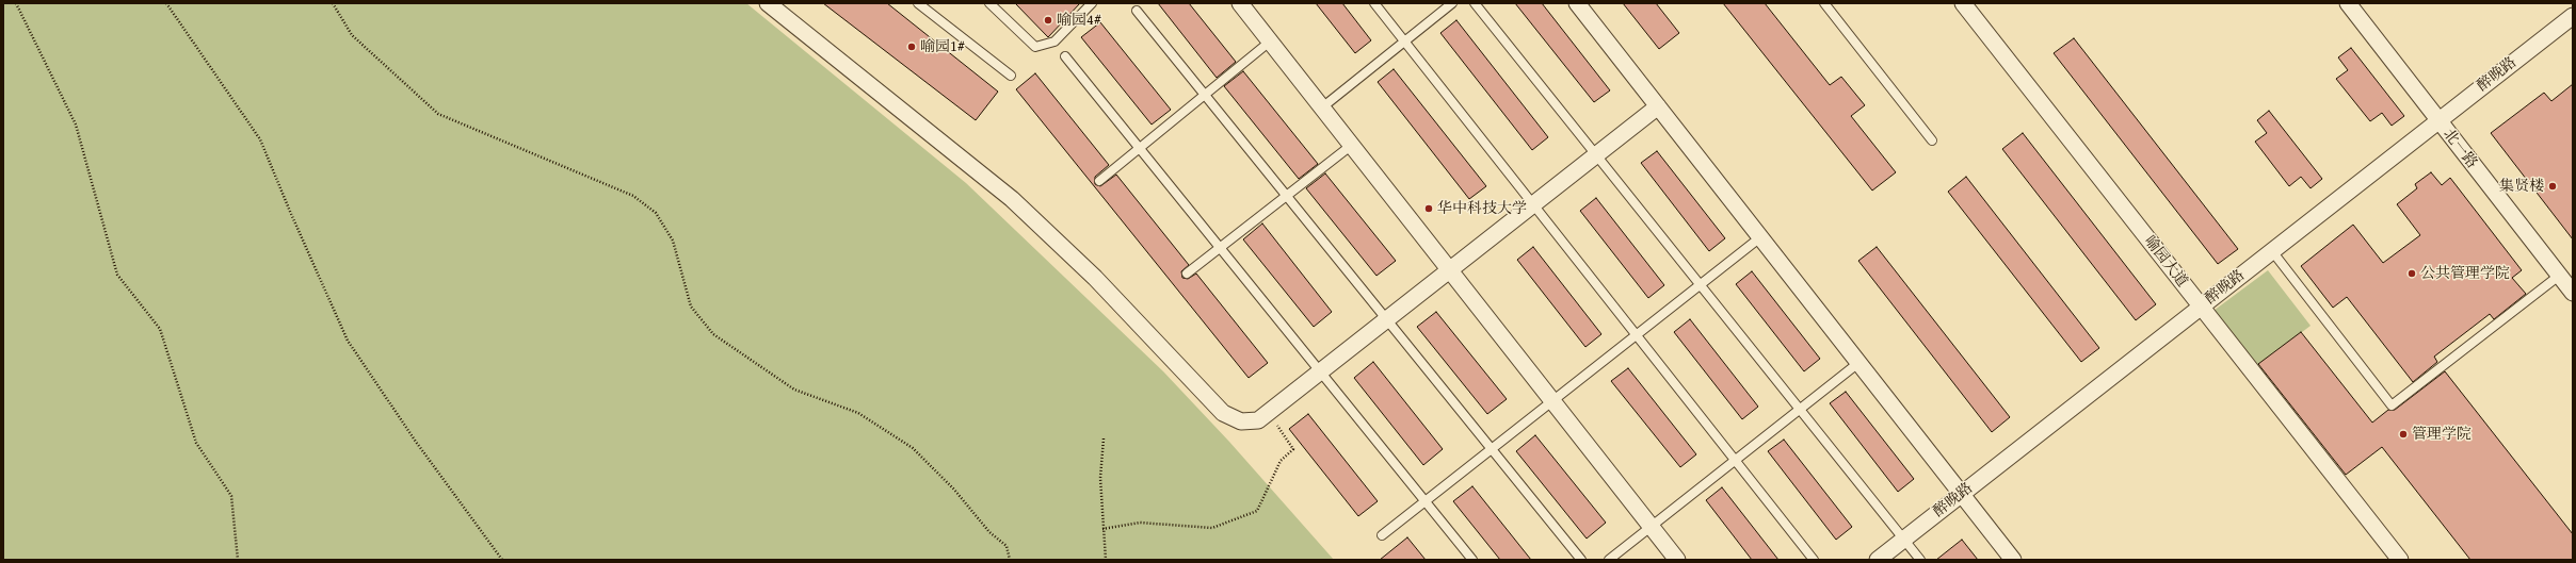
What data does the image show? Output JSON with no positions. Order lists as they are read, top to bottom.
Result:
{
  "streets": {
    "street": ["醉晚路", "北一路", "喻园大道"]
  },
  "crossings": [
    ["醉晚路", "北一路"],
    ["醉晚路", "喻园大道"]
  ],
  "places": [
    "喻园4#",
    "喻园1#",
    "集贤楼",
    "华中科技大学",
    "公共管理学院",
    "管理学院"
  ]
}
